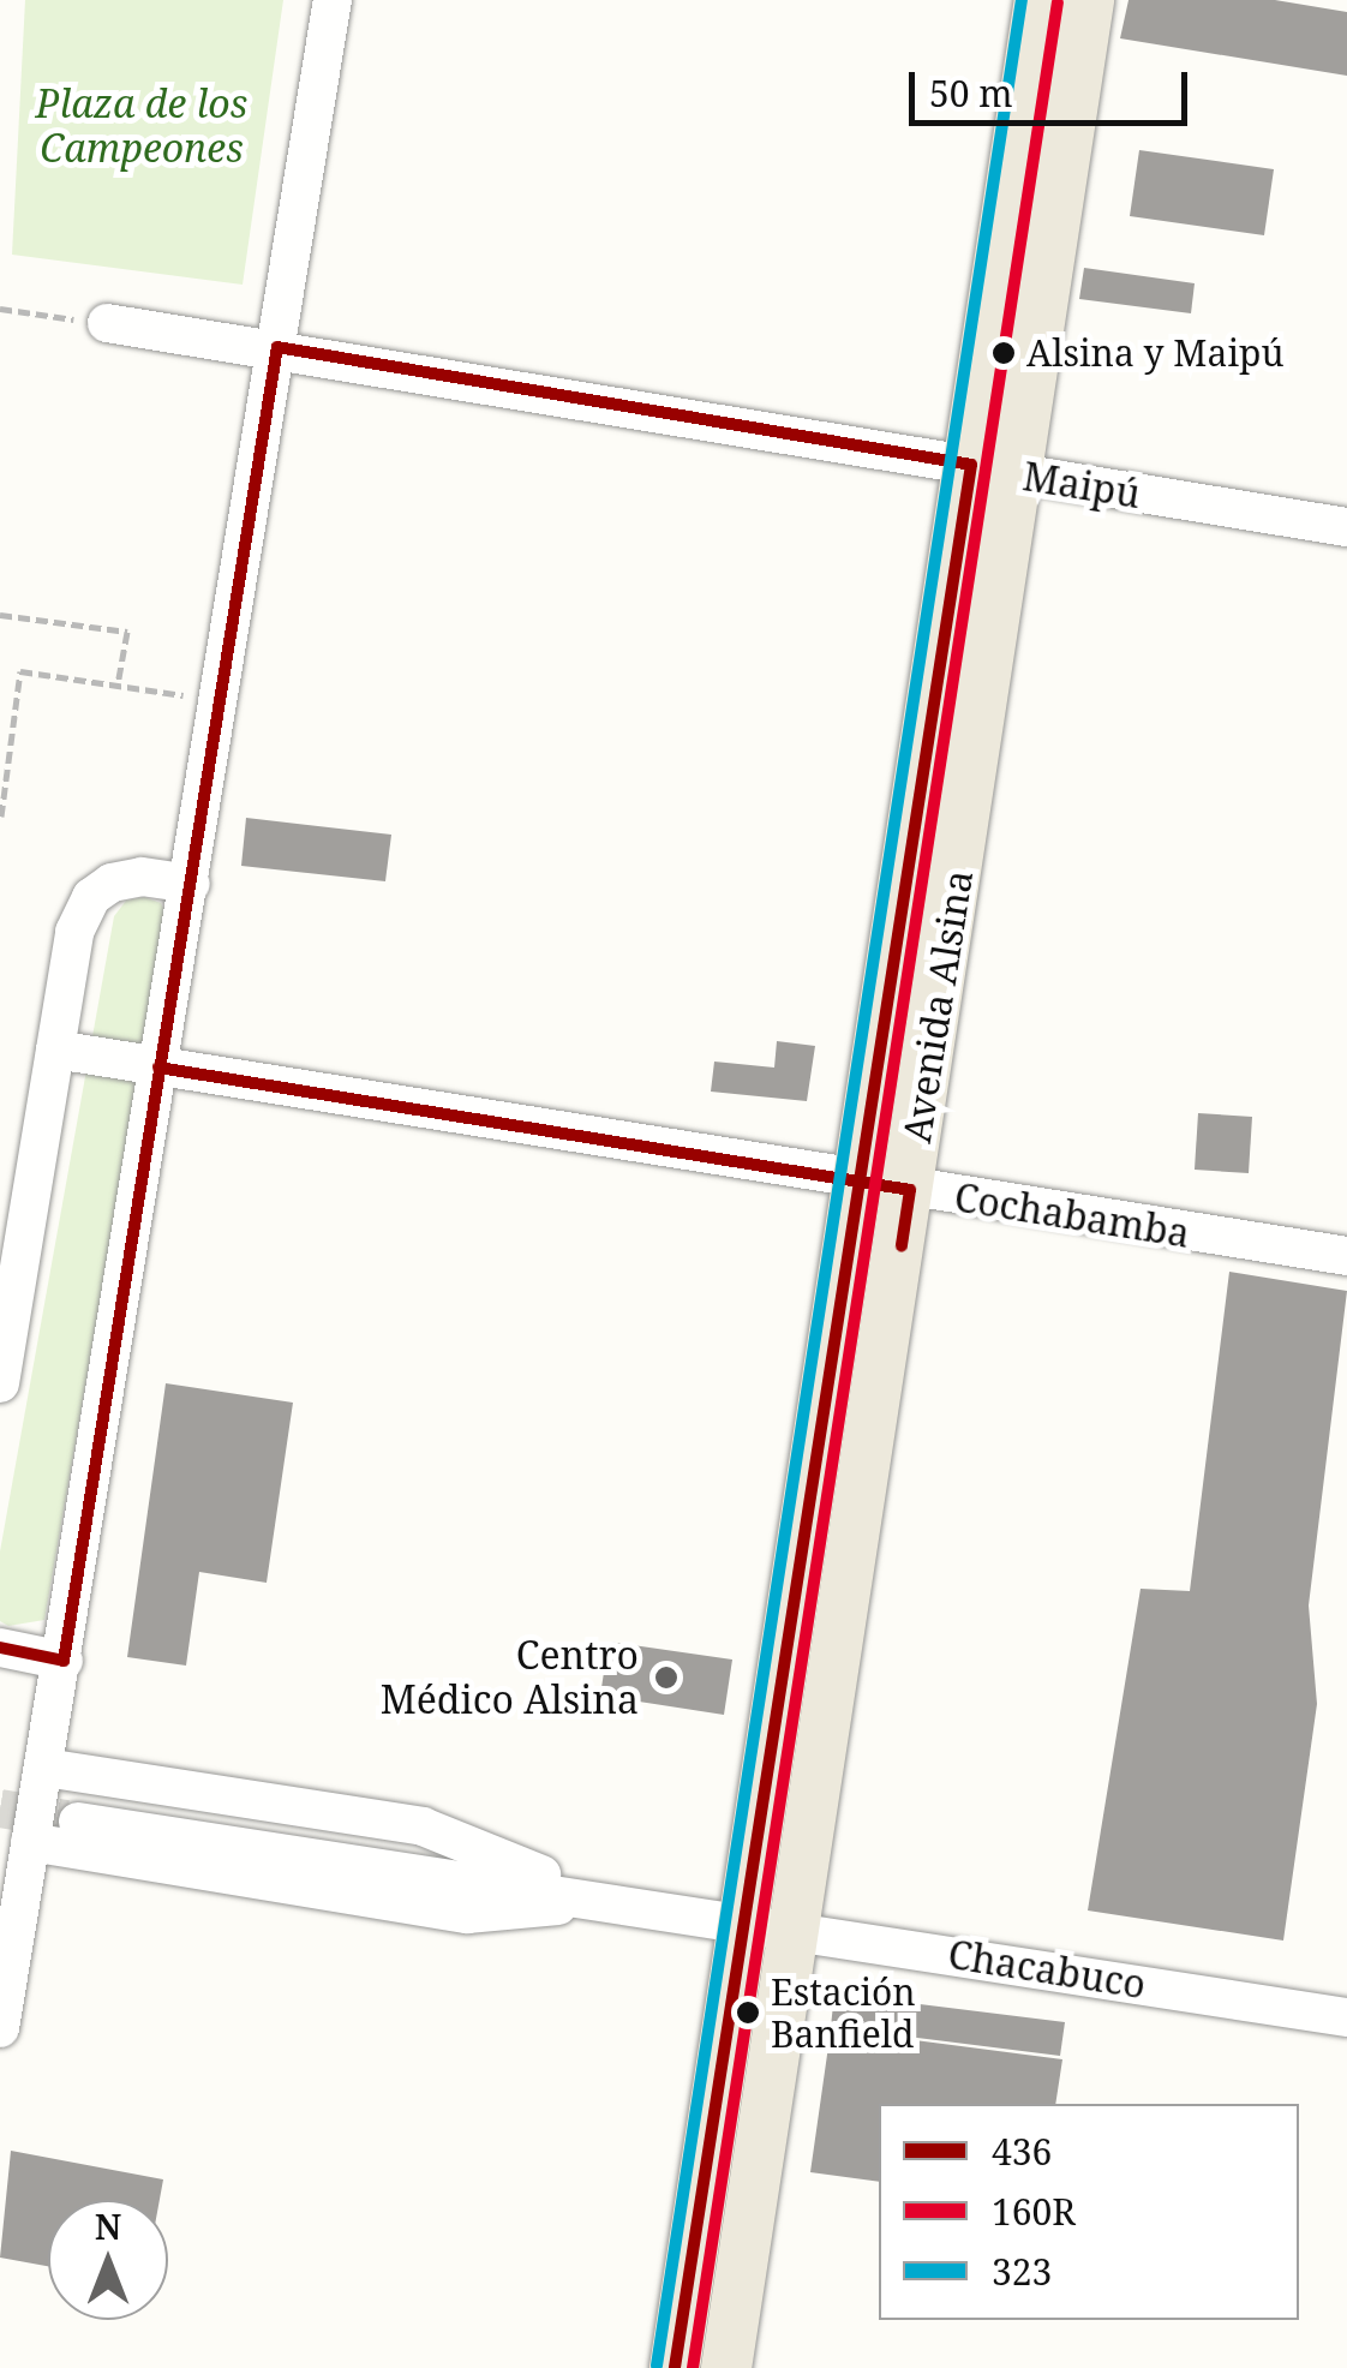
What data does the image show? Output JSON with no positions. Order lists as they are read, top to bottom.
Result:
{
  "streets": {
    "main road": ["Avenida Alsina"],
    "street": ["Maipú", "Cochabamba", "Chacabuco"]
  },
  "crossings": [
    ["Maipú", "Avenida Alsina"],
    ["Avenida Alsina", "Cochabamba"],
    ["Avenida Alsina", "Chacabuco"]
  ],
  "parks": ["Plaza de los Campeones"],
  "places": ["Alsina y Maipú", "Centro Médico Alsina", "Estación Banfield"],
  "lines": ["transit line 323", "transit line 160R", "transit line 436"],
  "legend": ["436", "160R", "323"],
  "scale_bar": "50 m",
  "north": "top"
}
